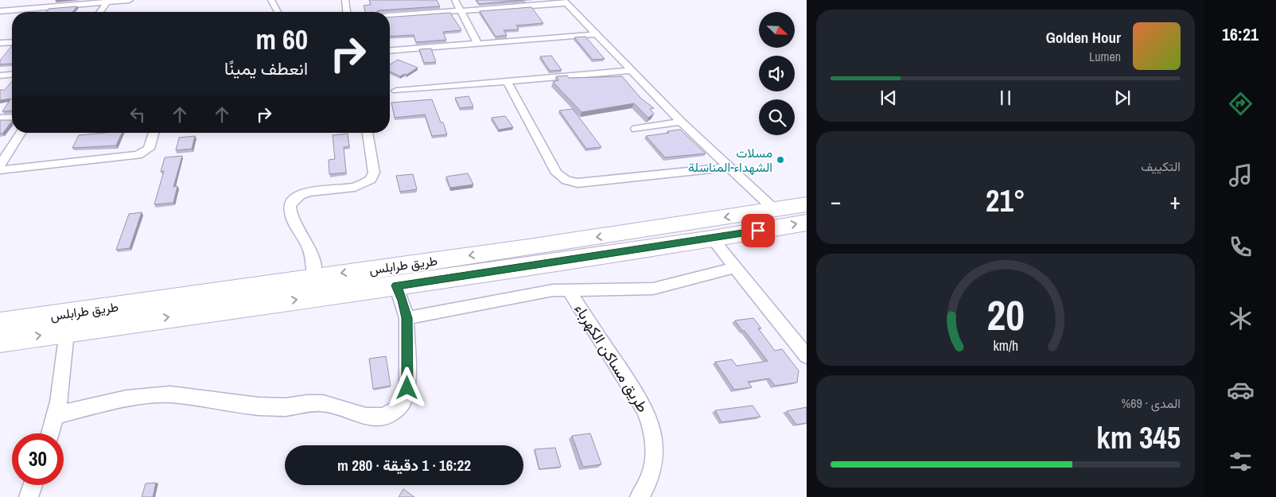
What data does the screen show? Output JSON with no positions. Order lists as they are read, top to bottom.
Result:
{
  "streets": {
    "highway": ["طريق طرابلس"],
    "street": ["طريق مساكن الكهرباء"]
  },
  "places": ["مسلات الشهداء-المناسلة"],
  "north": "bottom right",
  "page": {
    "tabs": "16:21",
    "turn": ["60 m", "انعطف يمينًا"],
    "song": ["Golden Hour", "Lumen"],
    "tile": [
      "التكييف",
      ["المدى · 69%", "345 km"]
    ],
    "heat": ["−", "21°", "+"],
    "limit": "30",
    "trip": "16:22 · 1 دقيقة · 280 m",
    "gauge": ["20", "km/h"]
  }
}
